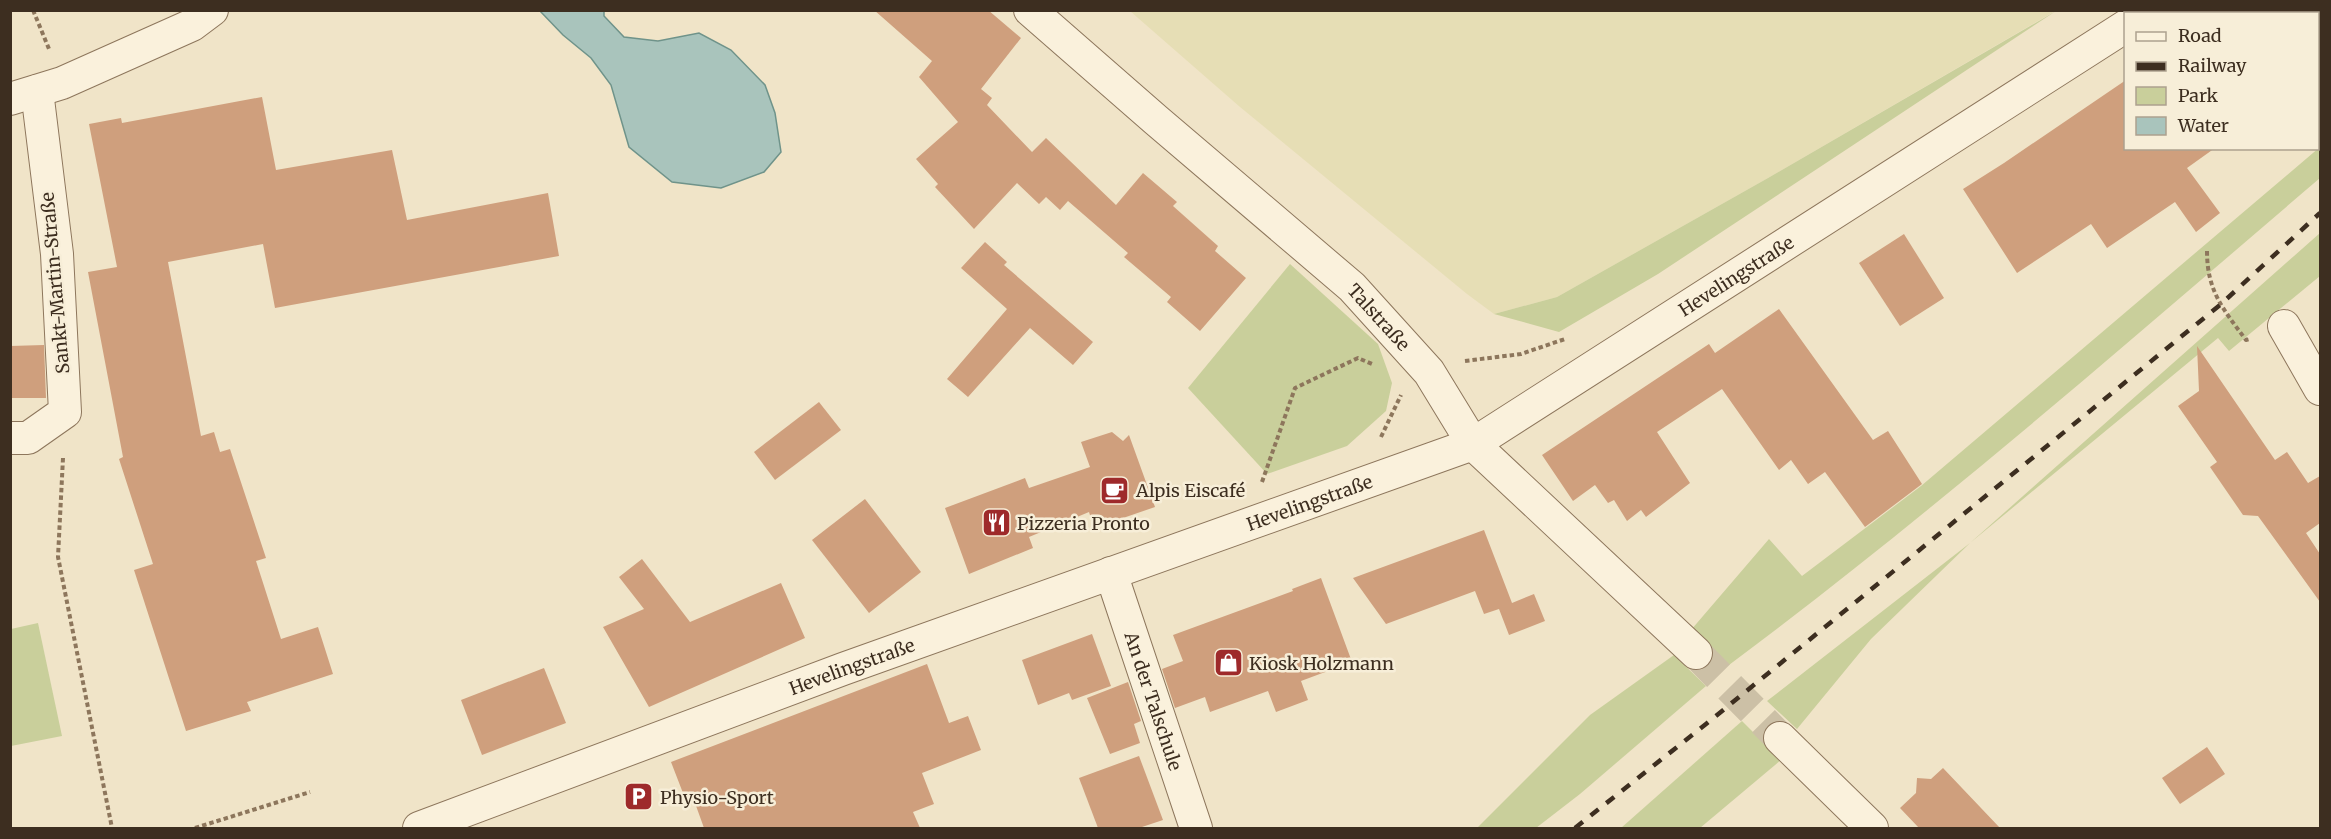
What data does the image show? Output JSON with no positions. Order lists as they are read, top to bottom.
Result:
{
  "streets": {
    "street": [
      "Hevelingstraße",
      "Sankt-Martin-Straße",
      "Talstraße",
      "An der Talschule"
    ]
  },
  "crossings": [
    ["Hevelingstraße", "Talstraße"],
    ["Hevelingstraße", "An der Talschule"]
  ],
  "places": {
    "cafe": ["Alpis Eiscafé"],
    "restaurant": ["Pizzeria Pronto"],
    "shop": ["Kiosk Holzmann"],
    "parking": ["Physio-Sport"]
  },
  "legend": [
    "Road",
    "Railway",
    "Park",
    "Water"
  ]
}
